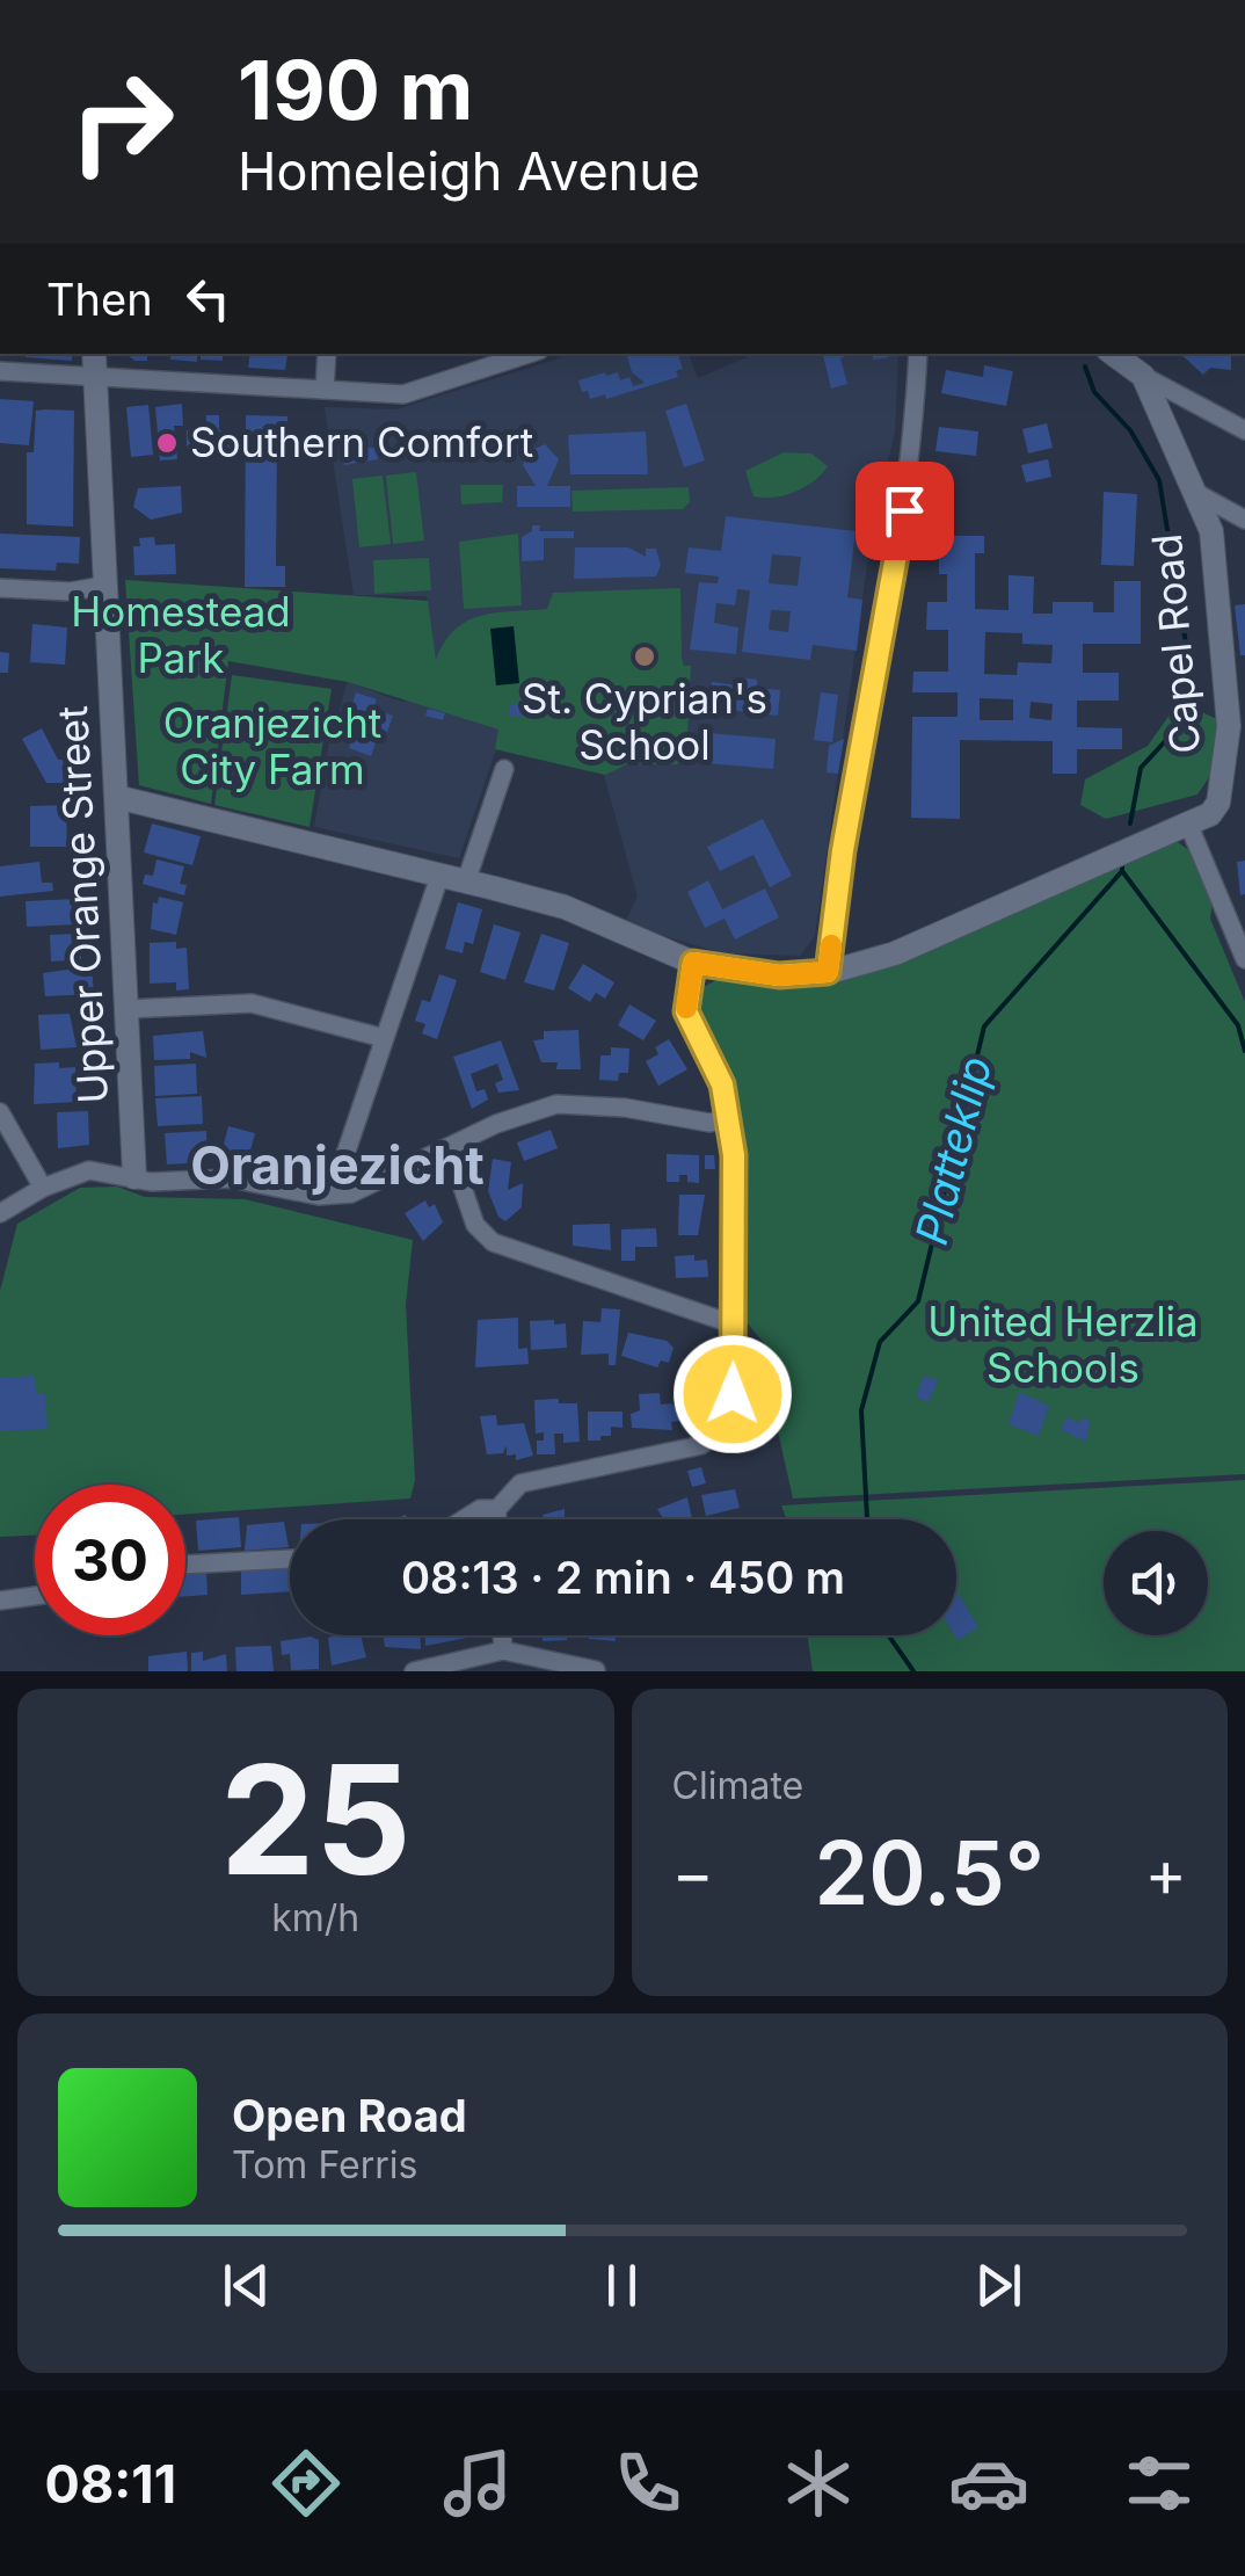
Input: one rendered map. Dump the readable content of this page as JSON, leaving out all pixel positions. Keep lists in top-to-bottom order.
{
  "streets": {
    "street": ["Capel Road", "Upper Orange Street"]
  },
  "districts": ["Oranjezicht"],
  "water": ["Platteklip"],
  "parks": ["Homestead Park", "Oranjezicht City Farm", "United Herzlia Schools"],
  "places": ["Southern Comfort", "St. Cyprian's School"],
  "page": {
    "turn": ["190 m", "Homeleigh Avenue"],
    "then": "Then",
    "limit": "30",
    "trip": "08:13 · 2 min · 450 m",
    "tile": [
      ["25", "km/h"],
      "Climate"
    ],
    "heat": ["−", "20.5°", "+"],
    "song": ["Open Road", "Tom Ferris"],
    "tabs": "08:11"
  }
}
